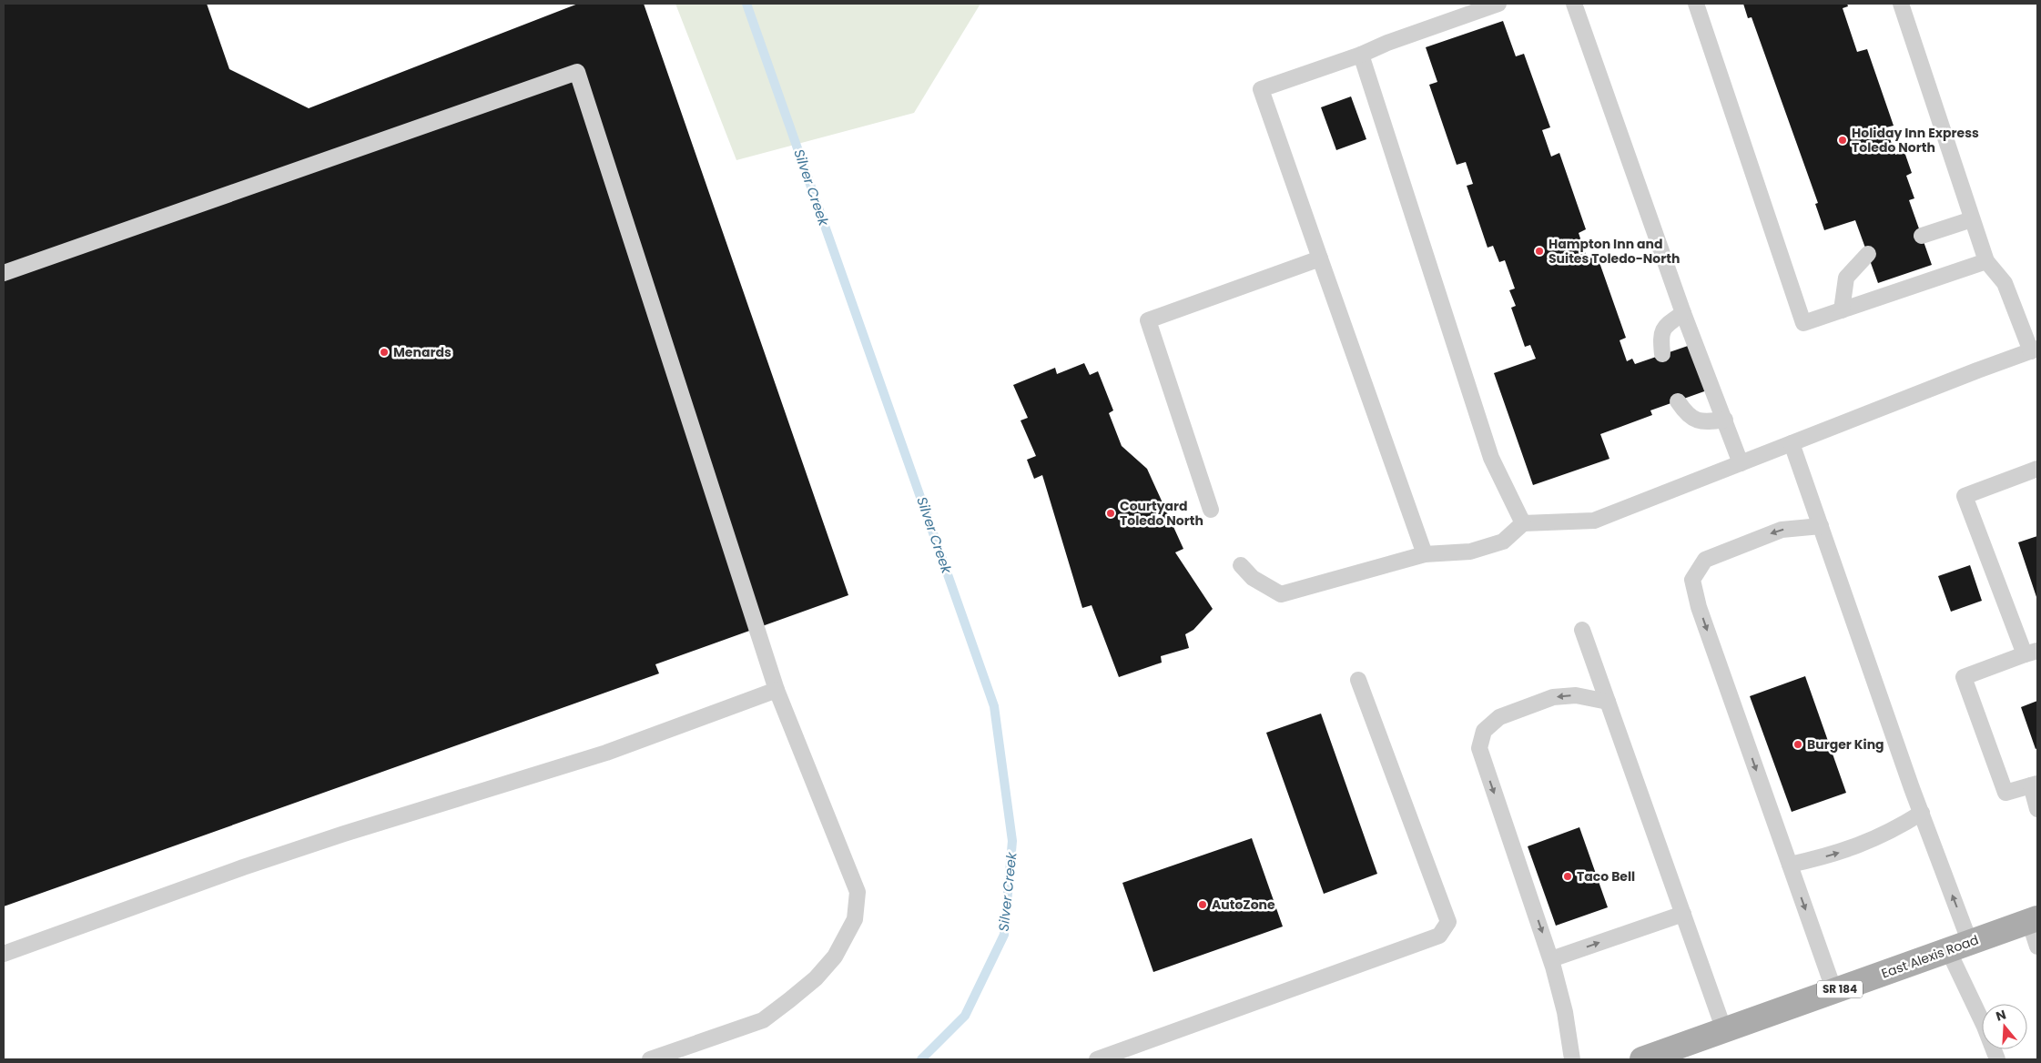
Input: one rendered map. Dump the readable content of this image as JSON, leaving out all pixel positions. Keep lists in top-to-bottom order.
{
  "streets": {
    "main road": ["East Alexis Road", "SR 184"]
  },
  "water": ["Silver Creek"],
  "places": [
    "Holiday Inn Express Toledo North",
    "Hampton Inn and Suites Toledo-North",
    "Menards",
    "Courtyard Toledo North",
    "Burger King",
    "Taco Bell",
    "AutoZone"
  ],
  "north": "top"
}
